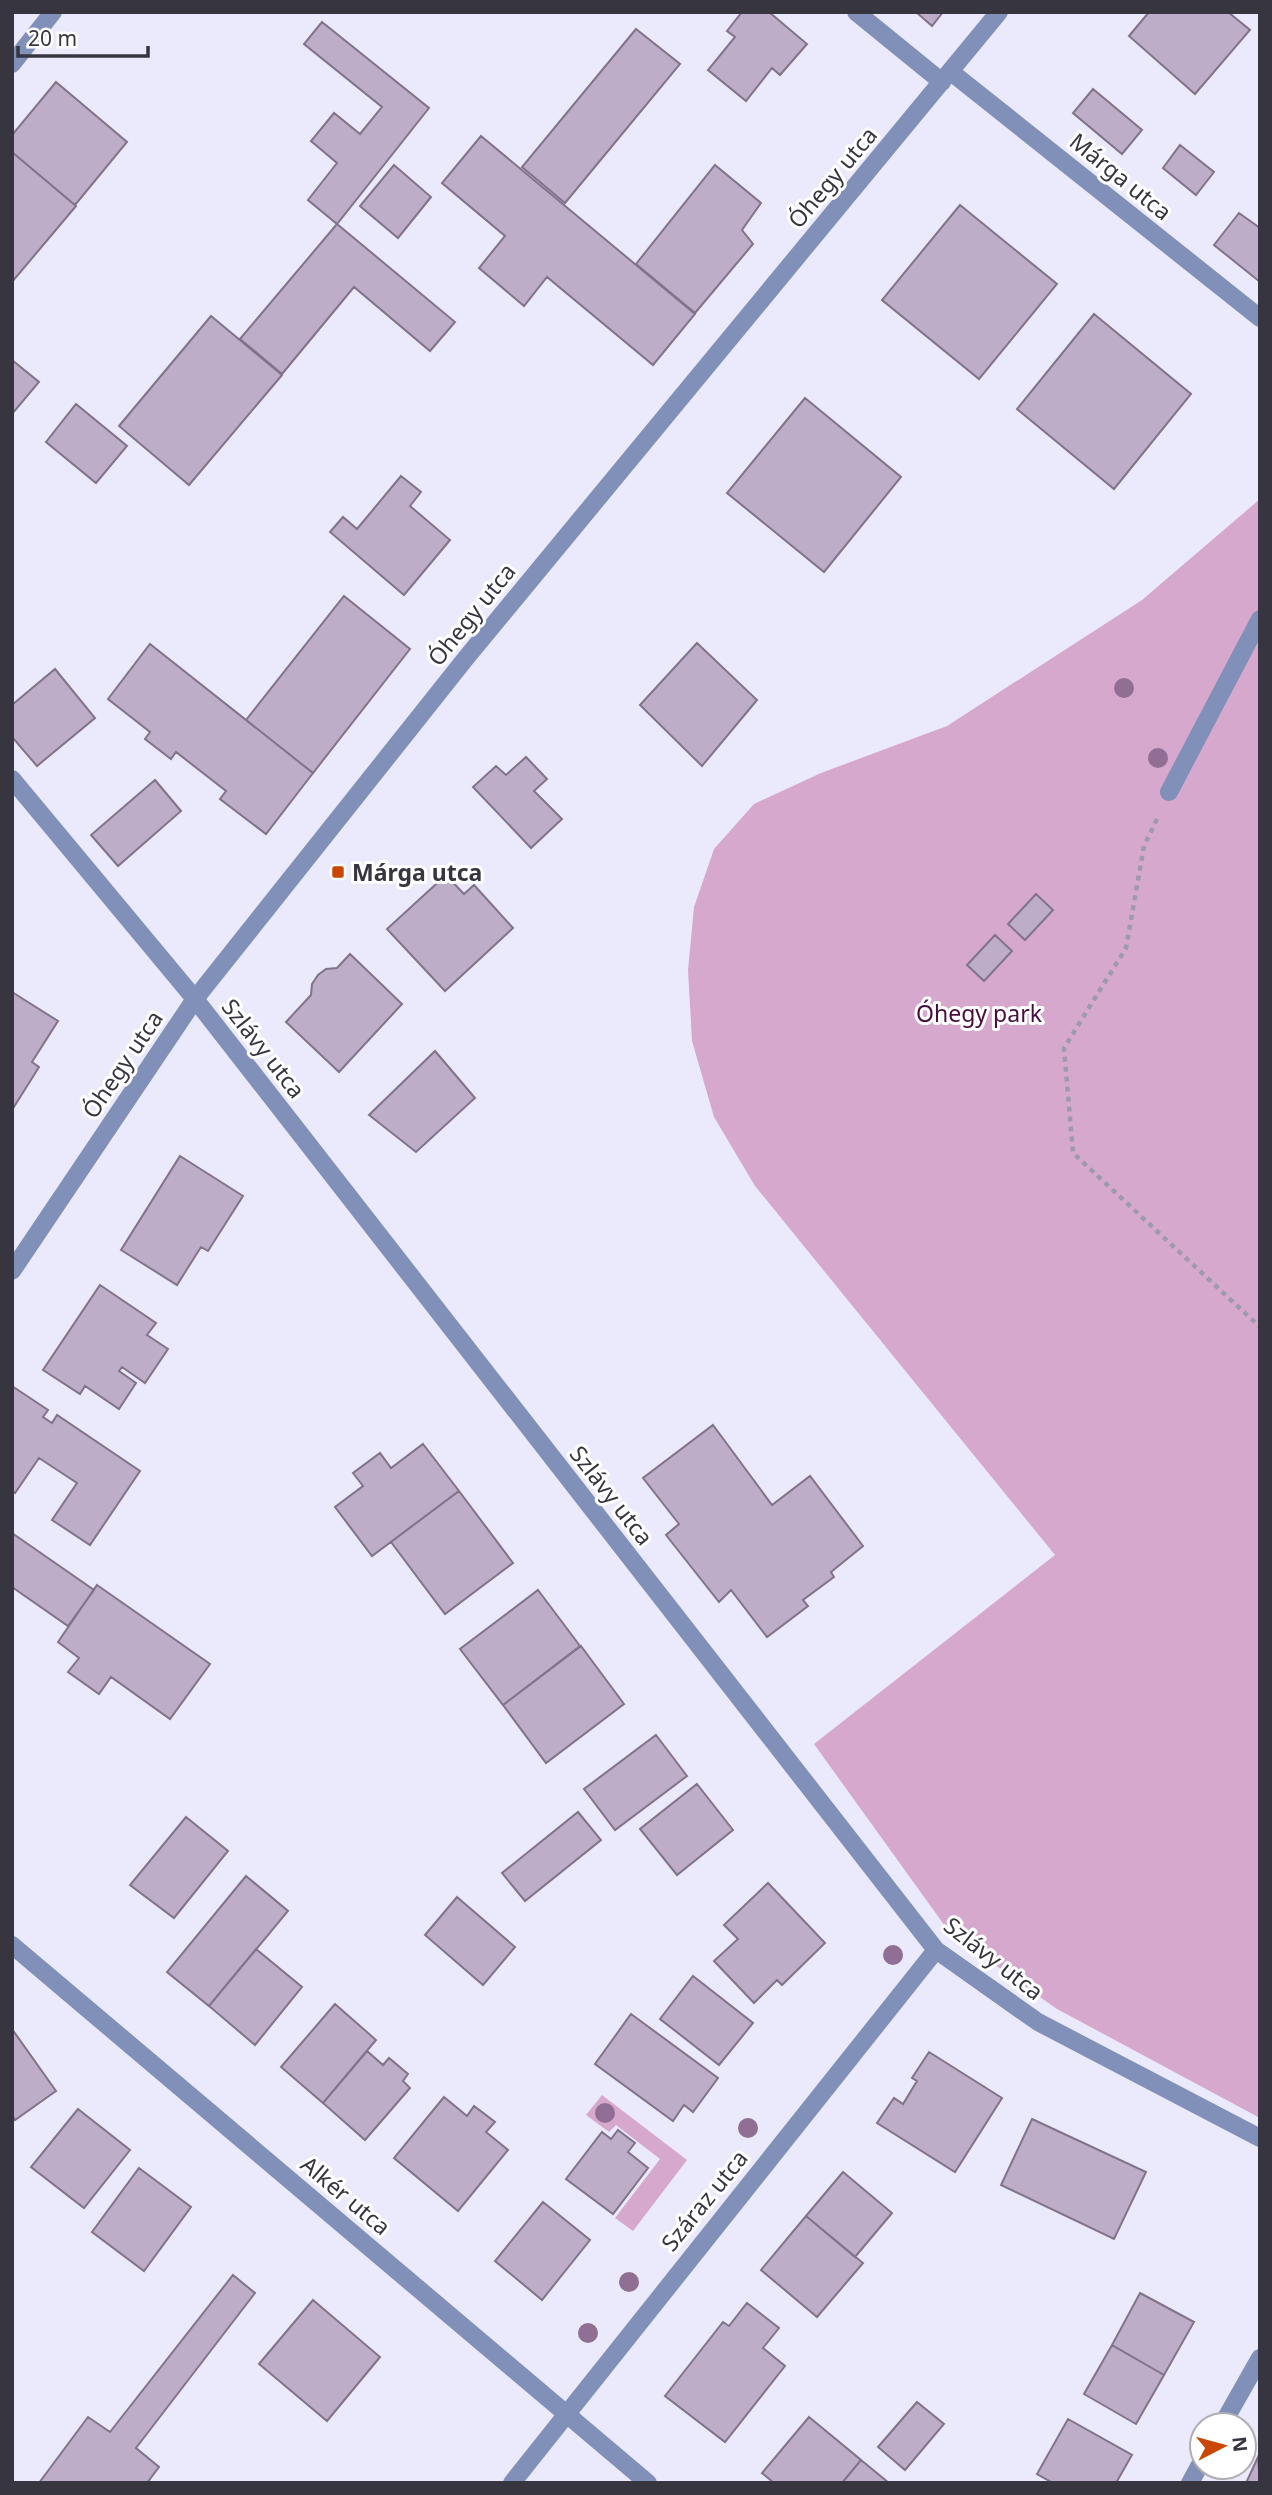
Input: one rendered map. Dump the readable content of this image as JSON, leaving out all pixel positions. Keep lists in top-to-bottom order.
{
  "streets": {
    "street": [
      "Márga utca",
      "Óhegy utca",
      "Szlávy utca",
      "Alkér utca",
      "Száraz utca"
    ]
  },
  "crossings": [
    ["Márga utca", "Óhegy utca"],
    ["Óhegy utca", "Szlávy utca"],
    ["Szlávy utca", "Száraz utca"],
    ["Alkér utca", "Száraz utca"]
  ],
  "parks": ["Óhegy park"],
  "places": {
    "transit": ["Márga utca"]
  },
  "scale_bar": "20 m",
  "north": "right"
}
